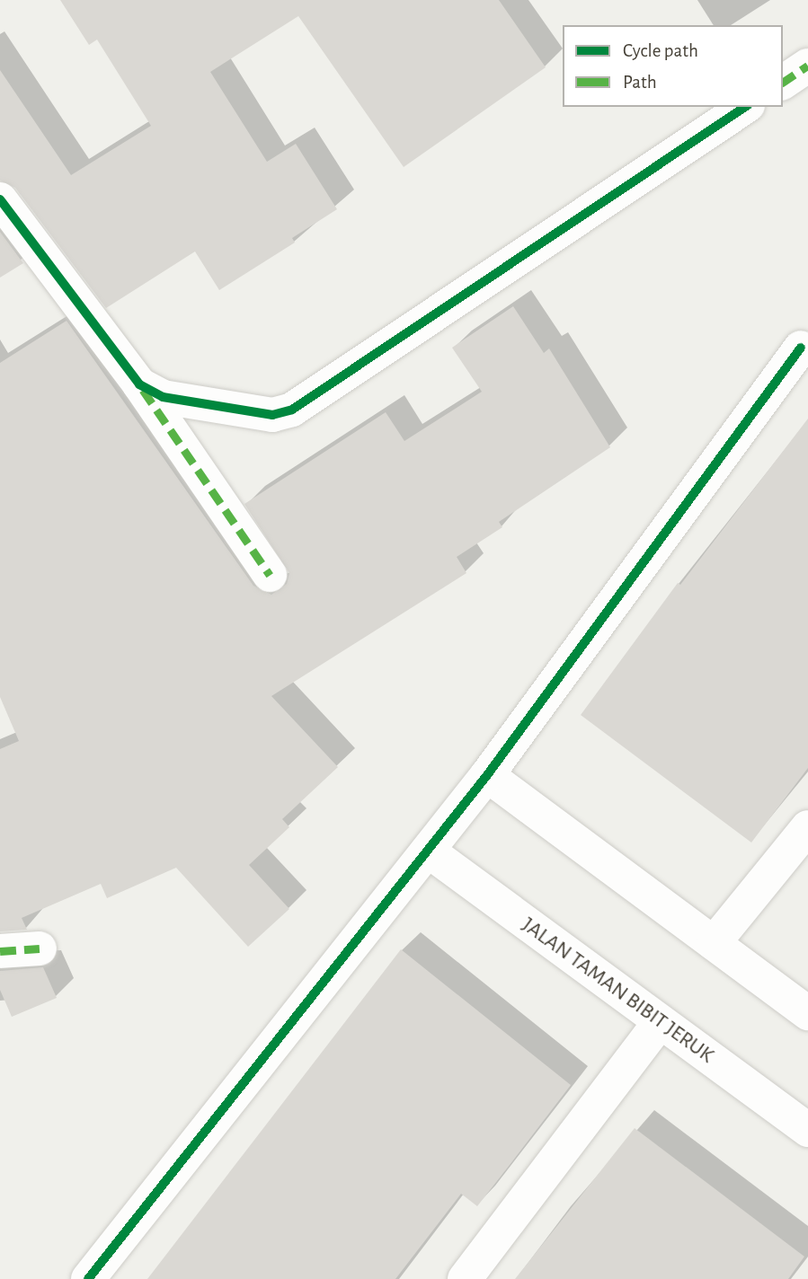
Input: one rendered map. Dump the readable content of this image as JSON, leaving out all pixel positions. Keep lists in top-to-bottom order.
{
  "streets": {
    "street": ["JALAN TAMAN BIBIT JERUK"]
  },
  "legend": ["Cycle path", "Path"]
}
